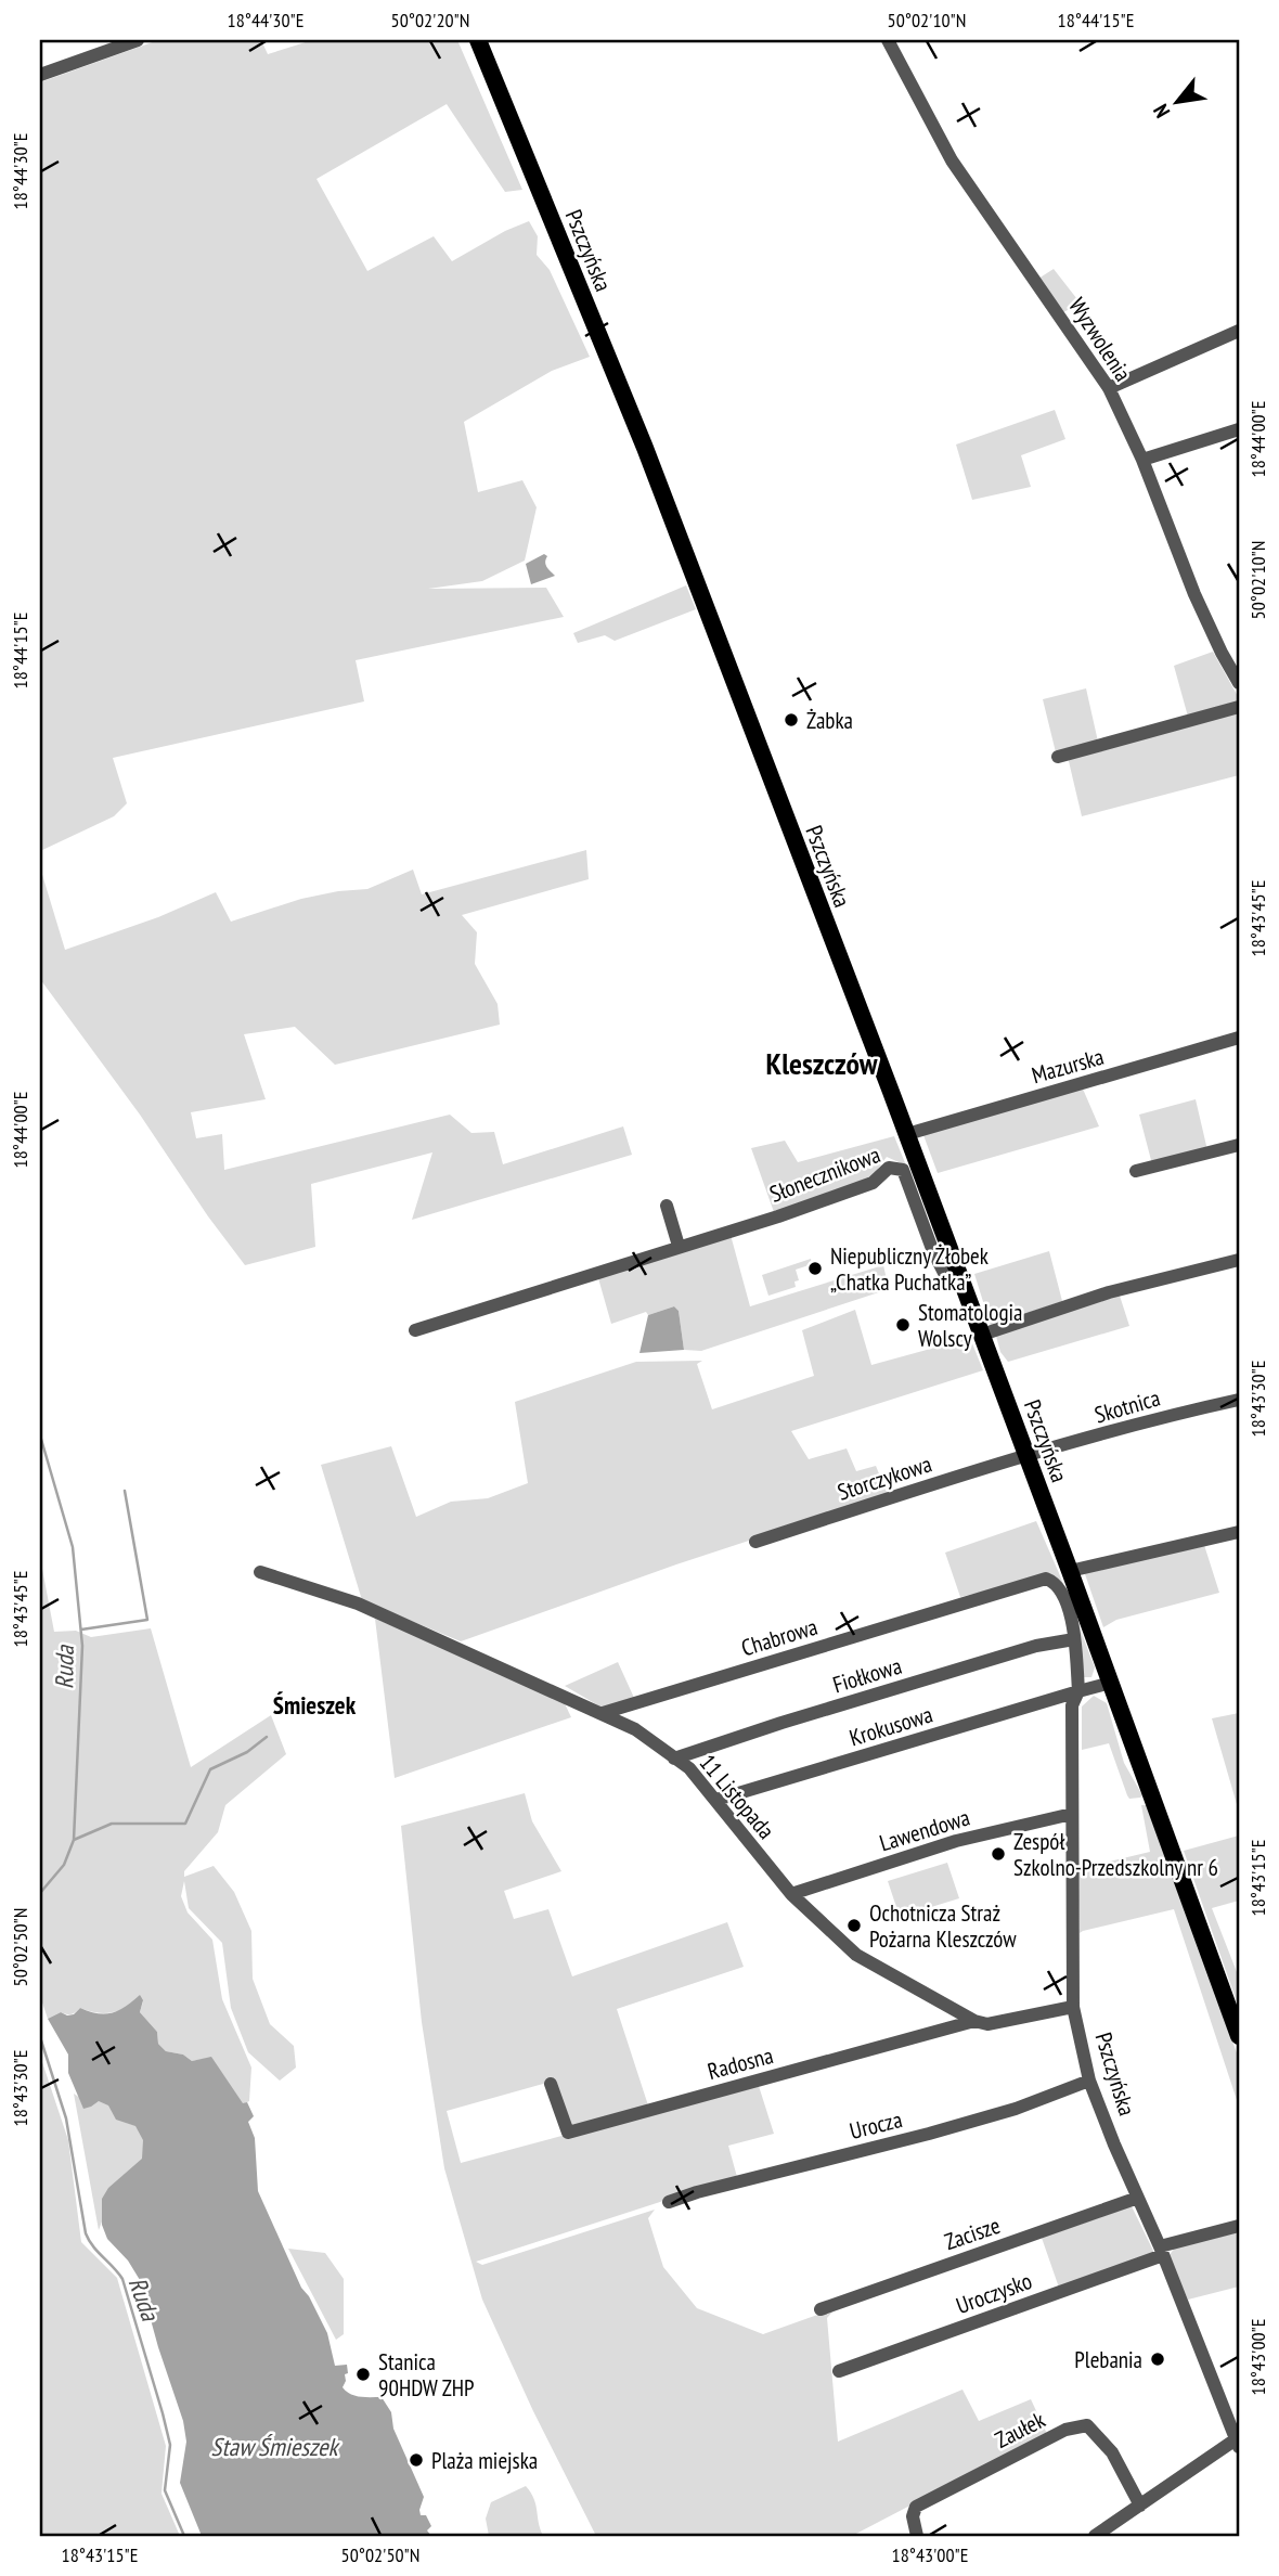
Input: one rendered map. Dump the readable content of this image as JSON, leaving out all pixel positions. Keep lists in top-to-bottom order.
{
  "streets": {
    "main road": ["Pszczyńska"],
    "street": [
      "Wyzwolenia",
      "Mazurska",
      "Słonecznikowa",
      "Skotnica",
      "Storczykowa",
      "Chabrowa",
      "Fiołkowa",
      "Krokusowa",
      "11 Listopada",
      "Lawendowa",
      "Radosna",
      "Urocza",
      "Zacisze",
      "Uroczysko",
      "Zaułek"
    ]
  },
  "crossings": [
    ["Pszczyńska", "Mazurska"],
    ["Pszczyńska", "Słonecznikowa"],
    ["Pszczyńska", "Skotnica"],
    ["Pszczyńska", "Storczykowa"],
    ["Pszczyńska", "Chabrowa"],
    ["Pszczyńska", "Fiołkowa"],
    ["Pszczyńska", "Krokusowa"],
    ["Pszczyńska", "Lawendowa"],
    ["Pszczyńska", "Urocza"],
    ["Pszczyńska", "Zacisze"],
    ["Pszczyńska", "Uroczysko"],
    ["Skotnica", "Storczykowa"],
    ["Chabrowa", "11 Listopada"],
    ["Fiołkowa", "11 Listopada"],
    ["Krokusowa", "11 Listopada"],
    ["11 Listopada", "Lawendowa"],
    ["11 Listopada", "Radosna"]
  ],
  "districts": ["Kleszczów", "Śmieszek"],
  "water": ["Ruda", "Staw Śmieszek"],
  "places": [
    "Żabka",
    "Niepubliczny Żłobek „Chatka Puchatka”",
    "Stomatologia Wolscy",
    "Zespół Szkolno-Przedszkolny nr 6",
    "Ochotnicza Straż Pożarna Kleszczów",
    "Plebania",
    "Stanica 90HDW ZHP",
    "Plaża miejska"
  ],
  "north": "bottom left",
  "coordinates": [
    "18°44'30\"E",
    "50°02'20\"N",
    "50°02'10\"N",
    "18°44'15\"E",
    "18°44'00\"E",
    "18°43'45\"E",
    "18°43'30\"E",
    "18°43'15\"E",
    "50°02'50\"N",
    "18°43'00\"E"
  ]
}
